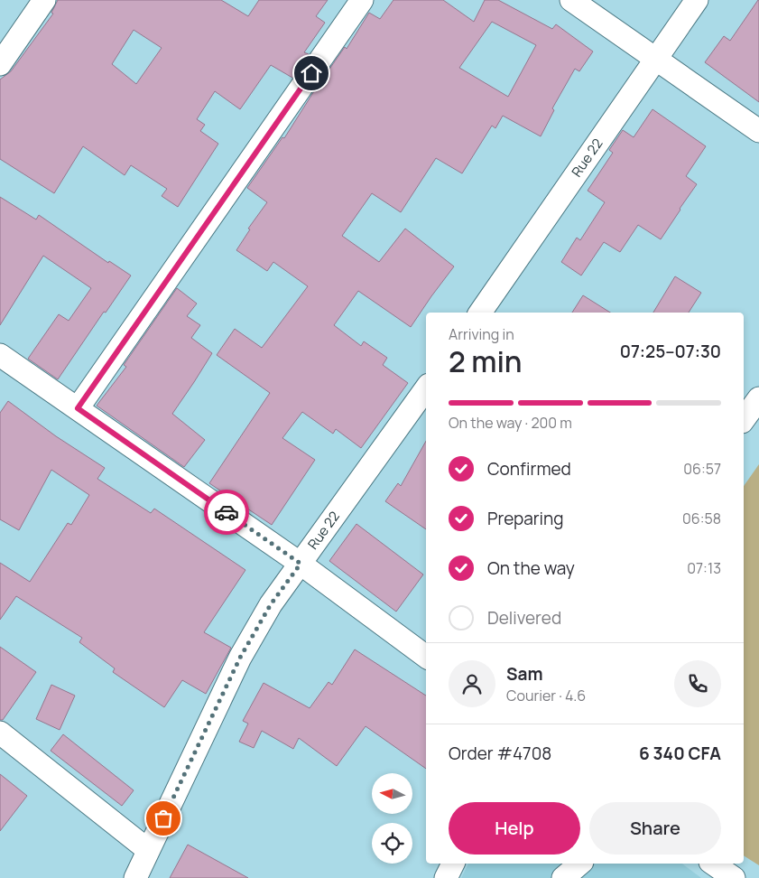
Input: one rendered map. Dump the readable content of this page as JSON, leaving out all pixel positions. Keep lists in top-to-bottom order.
{
  "streets": {
    "street": ["Rue 22"]
  },
  "north": "left",
  "page": {
    "heading": ["2 min", "Arriving in", "07:25–07:30"],
    "panel": [
      "Sam",
      "Courier · 4.6",
      "Order #4708",
      "6 340 CFA"
    ],
    "bar": "On the way · 200 m",
    "list": [
      ["Confirmed", "06:57"],
      ["Preparing", "06:58"],
      ["On the way", "07:13"],
      "Delivered"
    ],
    "buttons": ["Help", "Share"]
  }
}
